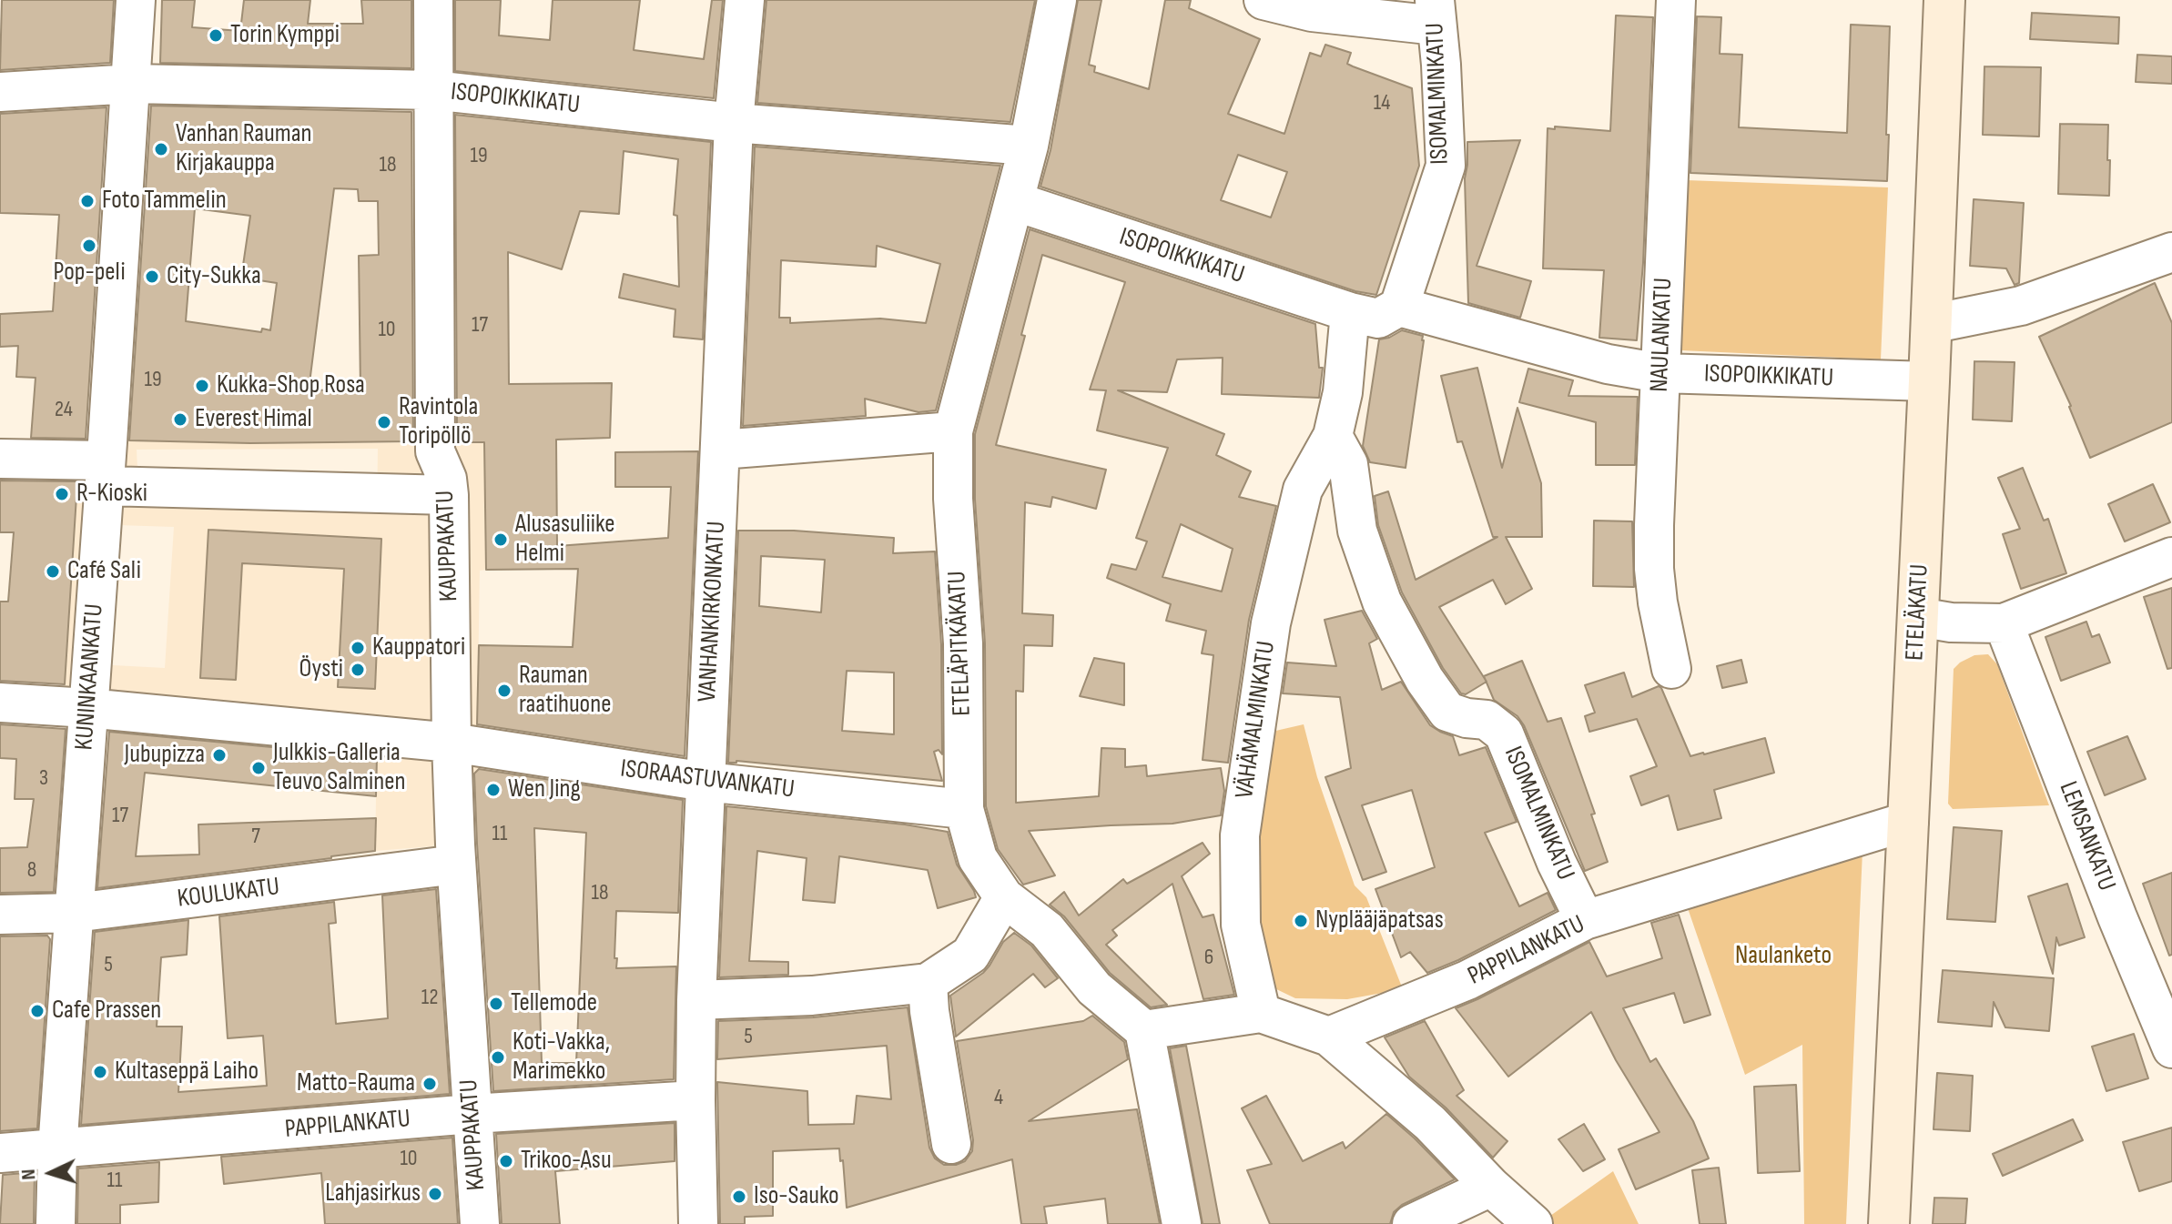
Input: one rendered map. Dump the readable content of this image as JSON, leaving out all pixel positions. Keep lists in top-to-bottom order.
{
  "streets": {
    "main road": ["ETELÄKATU"],
    "street": [
      "ISOMALMINKATU",
      "ISOPOIKKIKATU",
      "NAULANKATU",
      "KAUPPAKATU",
      "VANHANKIRKONKATU",
      "ETELÄPITKÄKATU",
      "KUNINKAANKATU",
      "VÄHÄMALMINKATU",
      "ISORAASTUVANKATU",
      "LEMSANKATU",
      "KOULUKATU",
      "PAPPILANKATU"
    ]
  },
  "crossings": [
    ["ISOMALMINKATU", "ISOPOIKKIKATU"],
    ["ISOMALMINKATU", "VÄHÄMALMINKATU"],
    ["ISOMALMINKATU", "PAPPILANKATU"],
    ["ISOPOIKKIKATU", "NAULANKATU"],
    ["ISOPOIKKIKATU", "KAUPPAKATU"],
    ["ISOPOIKKIKATU", "VANHANKIRKONKATU"],
    ["ISOPOIKKIKATU", "ETELÄKATU"],
    ["ISOPOIKKIKATU", "ETELÄPITKÄKATU"],
    ["ISOPOIKKIKATU", "KUNINKAANKATU"],
    ["KAUPPAKATU", "ISORAASTUVANKATU"],
    ["KAUPPAKATU", "KOULUKATU"],
    ["KAUPPAKATU", "PAPPILANKATU"],
    ["VANHANKIRKONKATU", "ISORAASTUVANKATU"],
    ["VANHANKIRKONKATU", "PAPPILANKATU"],
    ["ETELÄKATU", "PAPPILANKATU"],
    ["ETELÄPITKÄKATU", "ISORAASTUVANKATU"],
    ["KUNINKAANKATU", "ISORAASTUVANKATU"],
    ["KUNINKAANKATU", "KOULUKATU"],
    ["KUNINKAANKATU", "PAPPILANKATU"]
  ],
  "parks": ["Naulanketo"],
  "places": [
    "Torin Kymppi",
    "Vanhan Rauman Kirjakauppa",
    "Foto Tammelin",
    "Pop-peli",
    "City-Sukka",
    "Kukka-Shop Rosa",
    "Everest Himal",
    "Ravintola Toripöllö",
    "R-Kioski",
    "Alusasuliike Helmi",
    "Café Sali",
    "Kauppatori",
    "Öysti",
    "Rauman raatihuone",
    "Jubupizza",
    "Julkkis-Galleria Teuvo Salminen",
    "Wen Jing",
    "Nyplääjäpatsas",
    "Tellemode",
    "Cafe Prassen",
    "Koti-Vakka, Marimekko",
    "Kultaseppä Laiho",
    "Matto-Rauma",
    "Trikoo-Asu",
    "Lahjasirkus",
    "Iso-Sauko"
  ],
  "house_numbers": [
    "14",
    "19",
    "18",
    "17",
    "10",
    "19",
    "24",
    "3",
    "17",
    "11",
    "7",
    "8",
    "18",
    "6",
    "5",
    "12",
    "5",
    "4",
    "10",
    "11"
  ],
  "north": "left"
}
